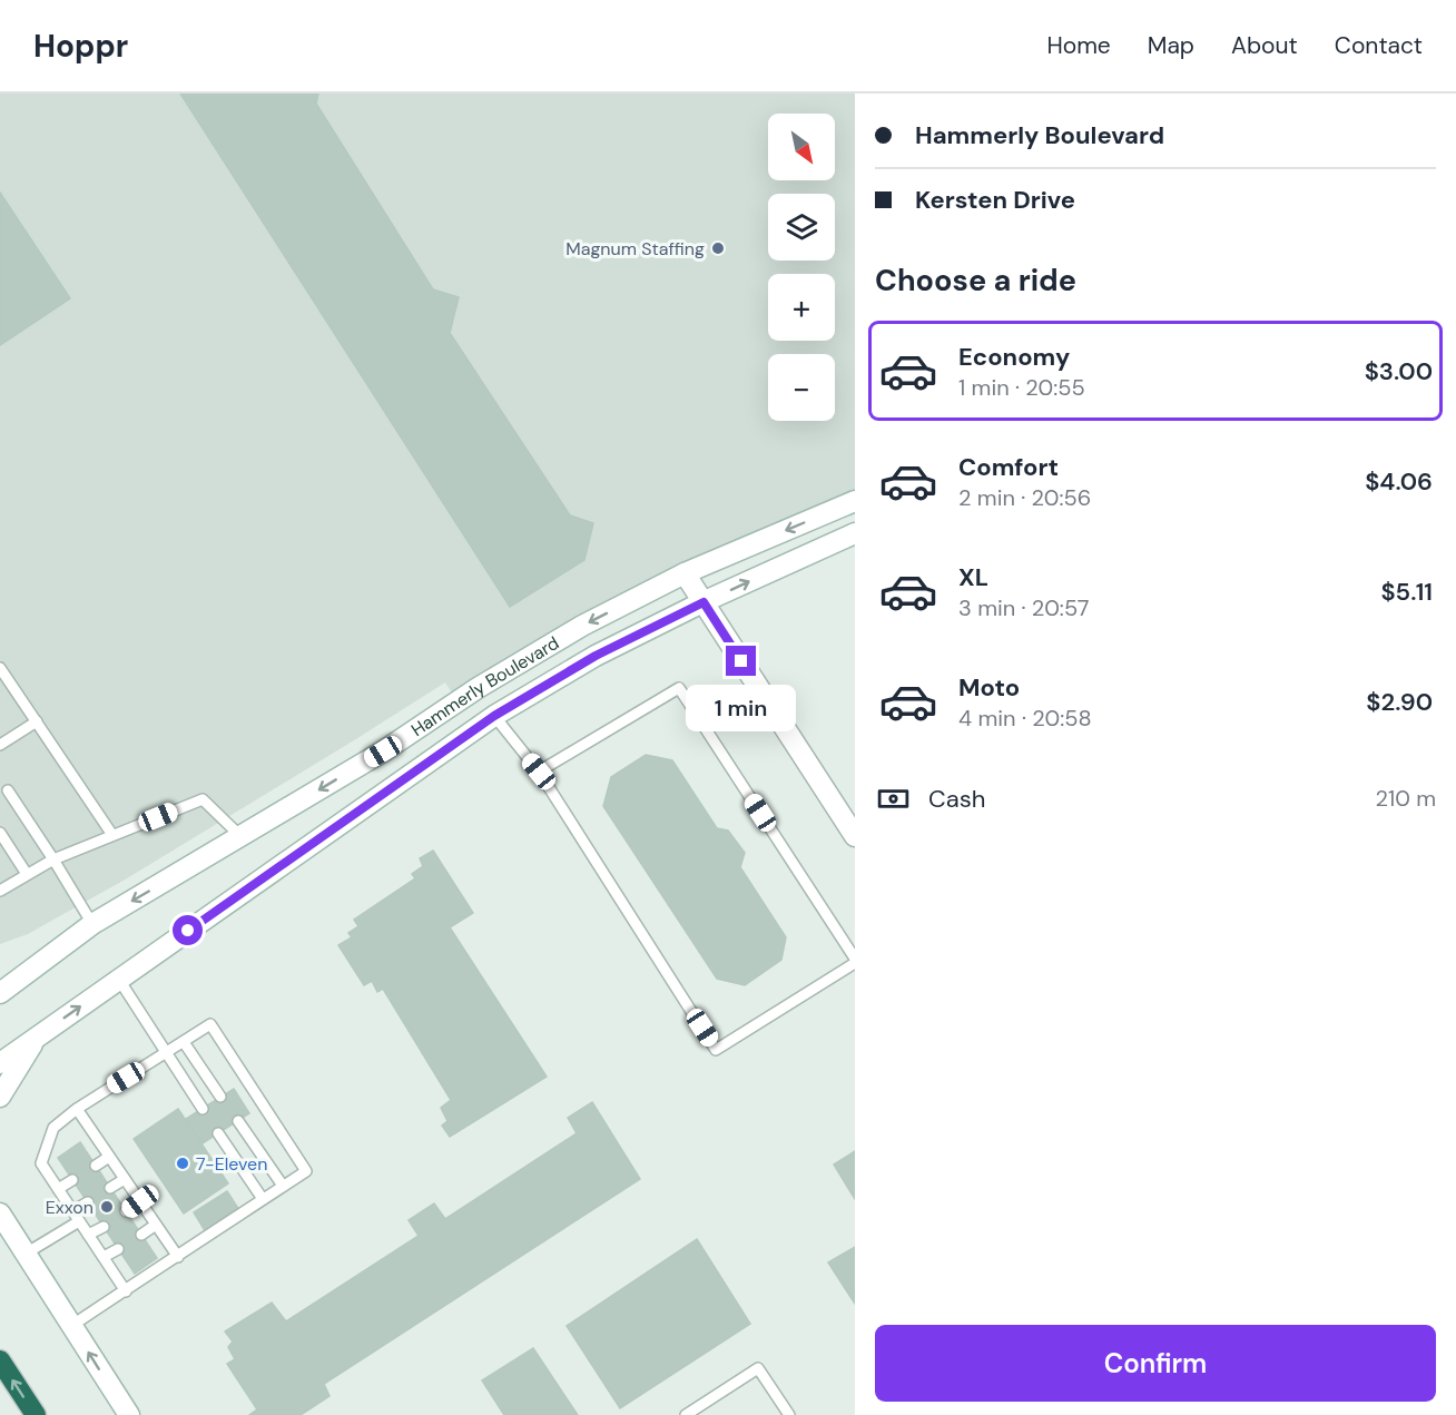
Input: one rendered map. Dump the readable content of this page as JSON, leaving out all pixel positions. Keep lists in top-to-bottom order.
{
  "streets": {
    "main road": ["Hammerly Boulevard"]
  },
  "places": ["Magnum Staffing", "7-Eleven", "Exxon"],
  "north": "bottom right",
  "page": {
    "header": "Hoppr",
    "nav": [
      "Home",
      "Map",
      "About",
      "Contact"
    ],
    "banner": ["Hammerly Boulevard", "Kersten Drive"],
    "map_buttons": ["+", "−"],
    "heading": "Choose a ride",
    "list": [
      {
        "name": "Economy",
        "note": "1 min · 20:55",
        "value": "$3.00"
      },
      {
        "name": "Comfort",
        "note": "2 min · 20:56",
        "value": "$4.06"
      },
      {
        "name": "XL",
        "note": "3 min · 20:57",
        "value": "$5.11"
      },
      {
        "name": "Moto",
        "note": "4 min · 20:58",
        "value": "$2.90"
      }
    ],
    "bubble": "1 min",
    "pay": ["Cash", "210 m"],
    "buttons": "Confirm"
  }
}
